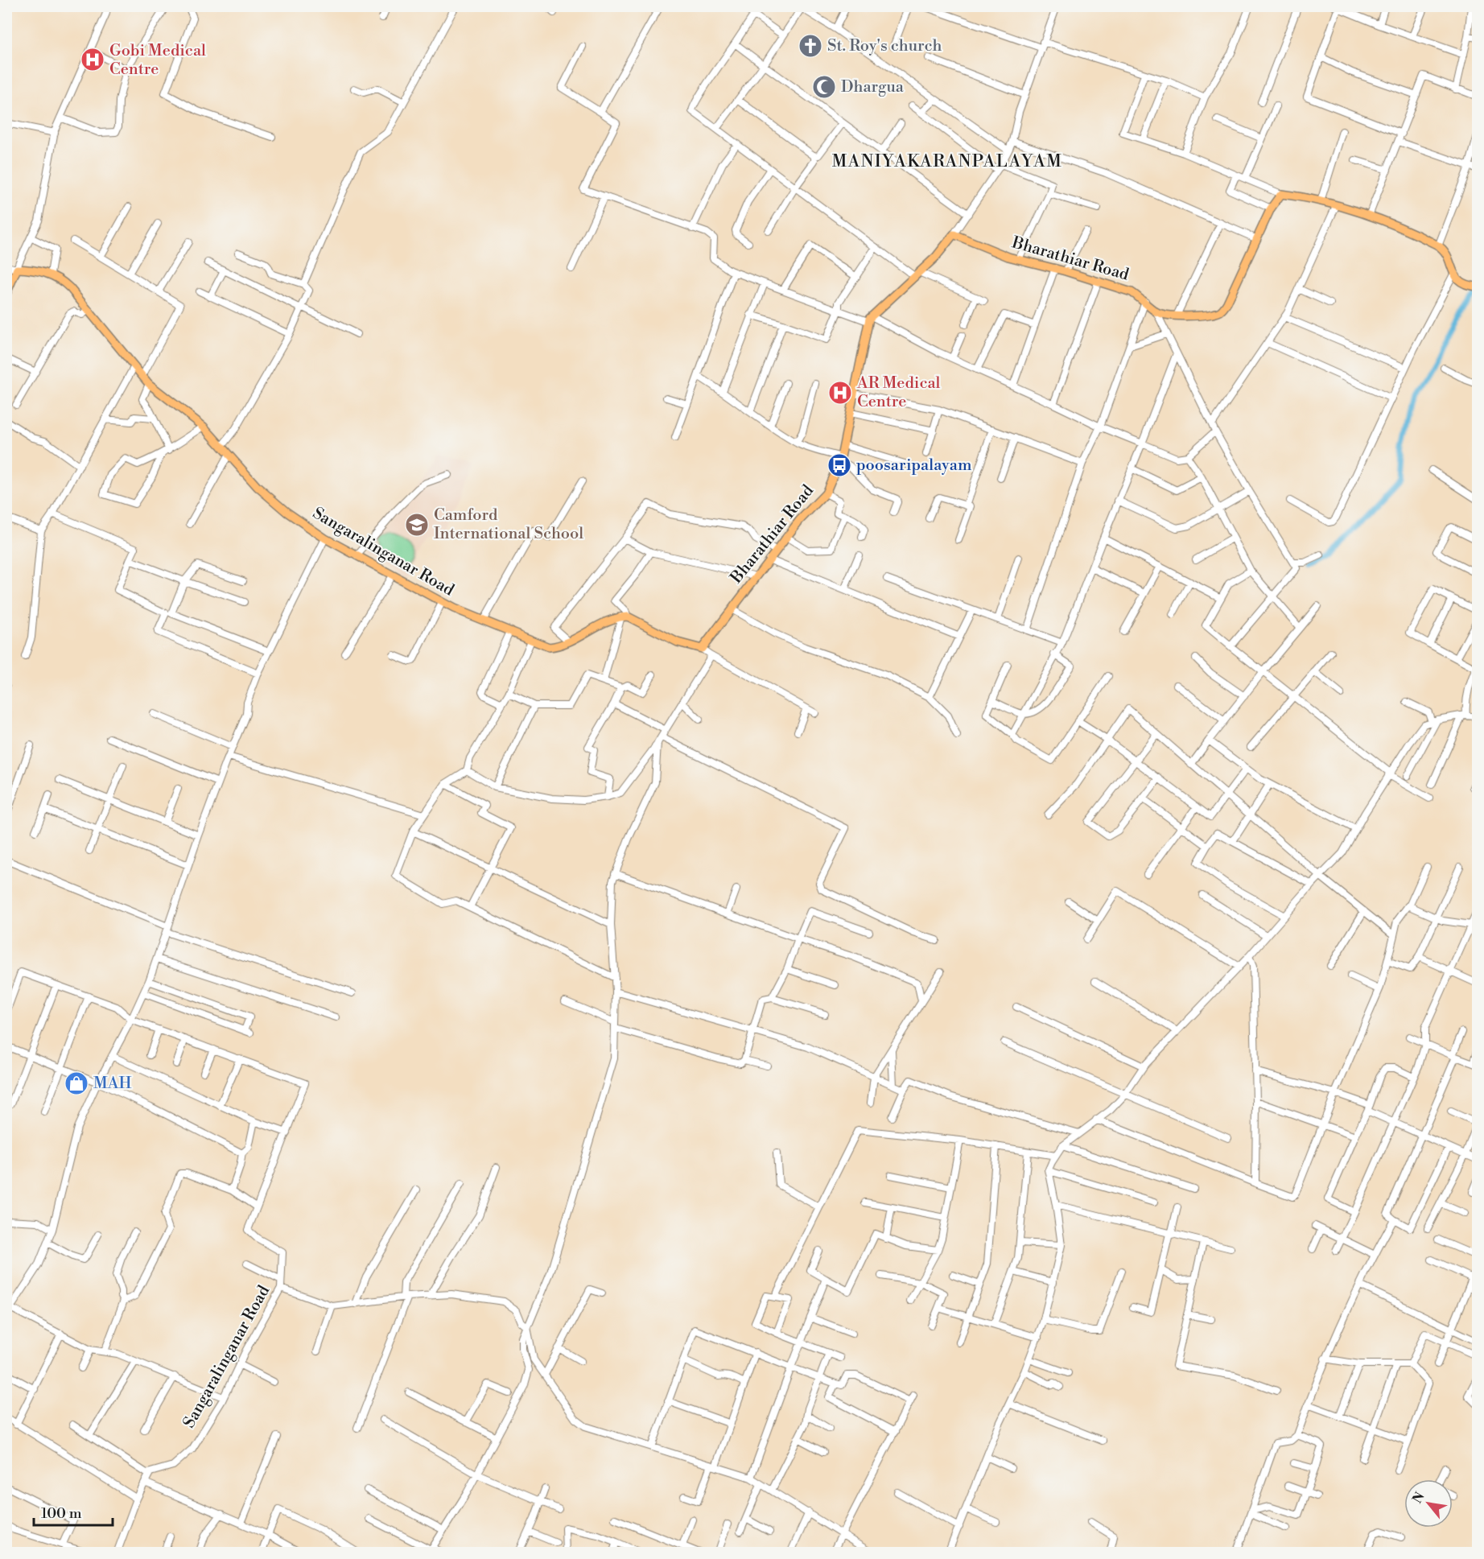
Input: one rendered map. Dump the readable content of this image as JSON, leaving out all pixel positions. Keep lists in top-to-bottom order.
{
  "streets": {
    "main road": ["Bharathiar Road", "Sangaralinganar Road"]
  },
  "districts": ["MANIYAKARANPALAYAM"],
  "places": {
    "church": ["St. Roy's church"],
    "hospital": ["Gobi Medical Centre", "AR Medical Centre"],
    "mosque": ["Dhargua"],
    "bus stop": ["poosaripalayam"],
    "school or university": ["Camford International School"],
    "shop": ["MAH"]
  },
  "scale_bar": "100 m",
  "north": "top left"
}
